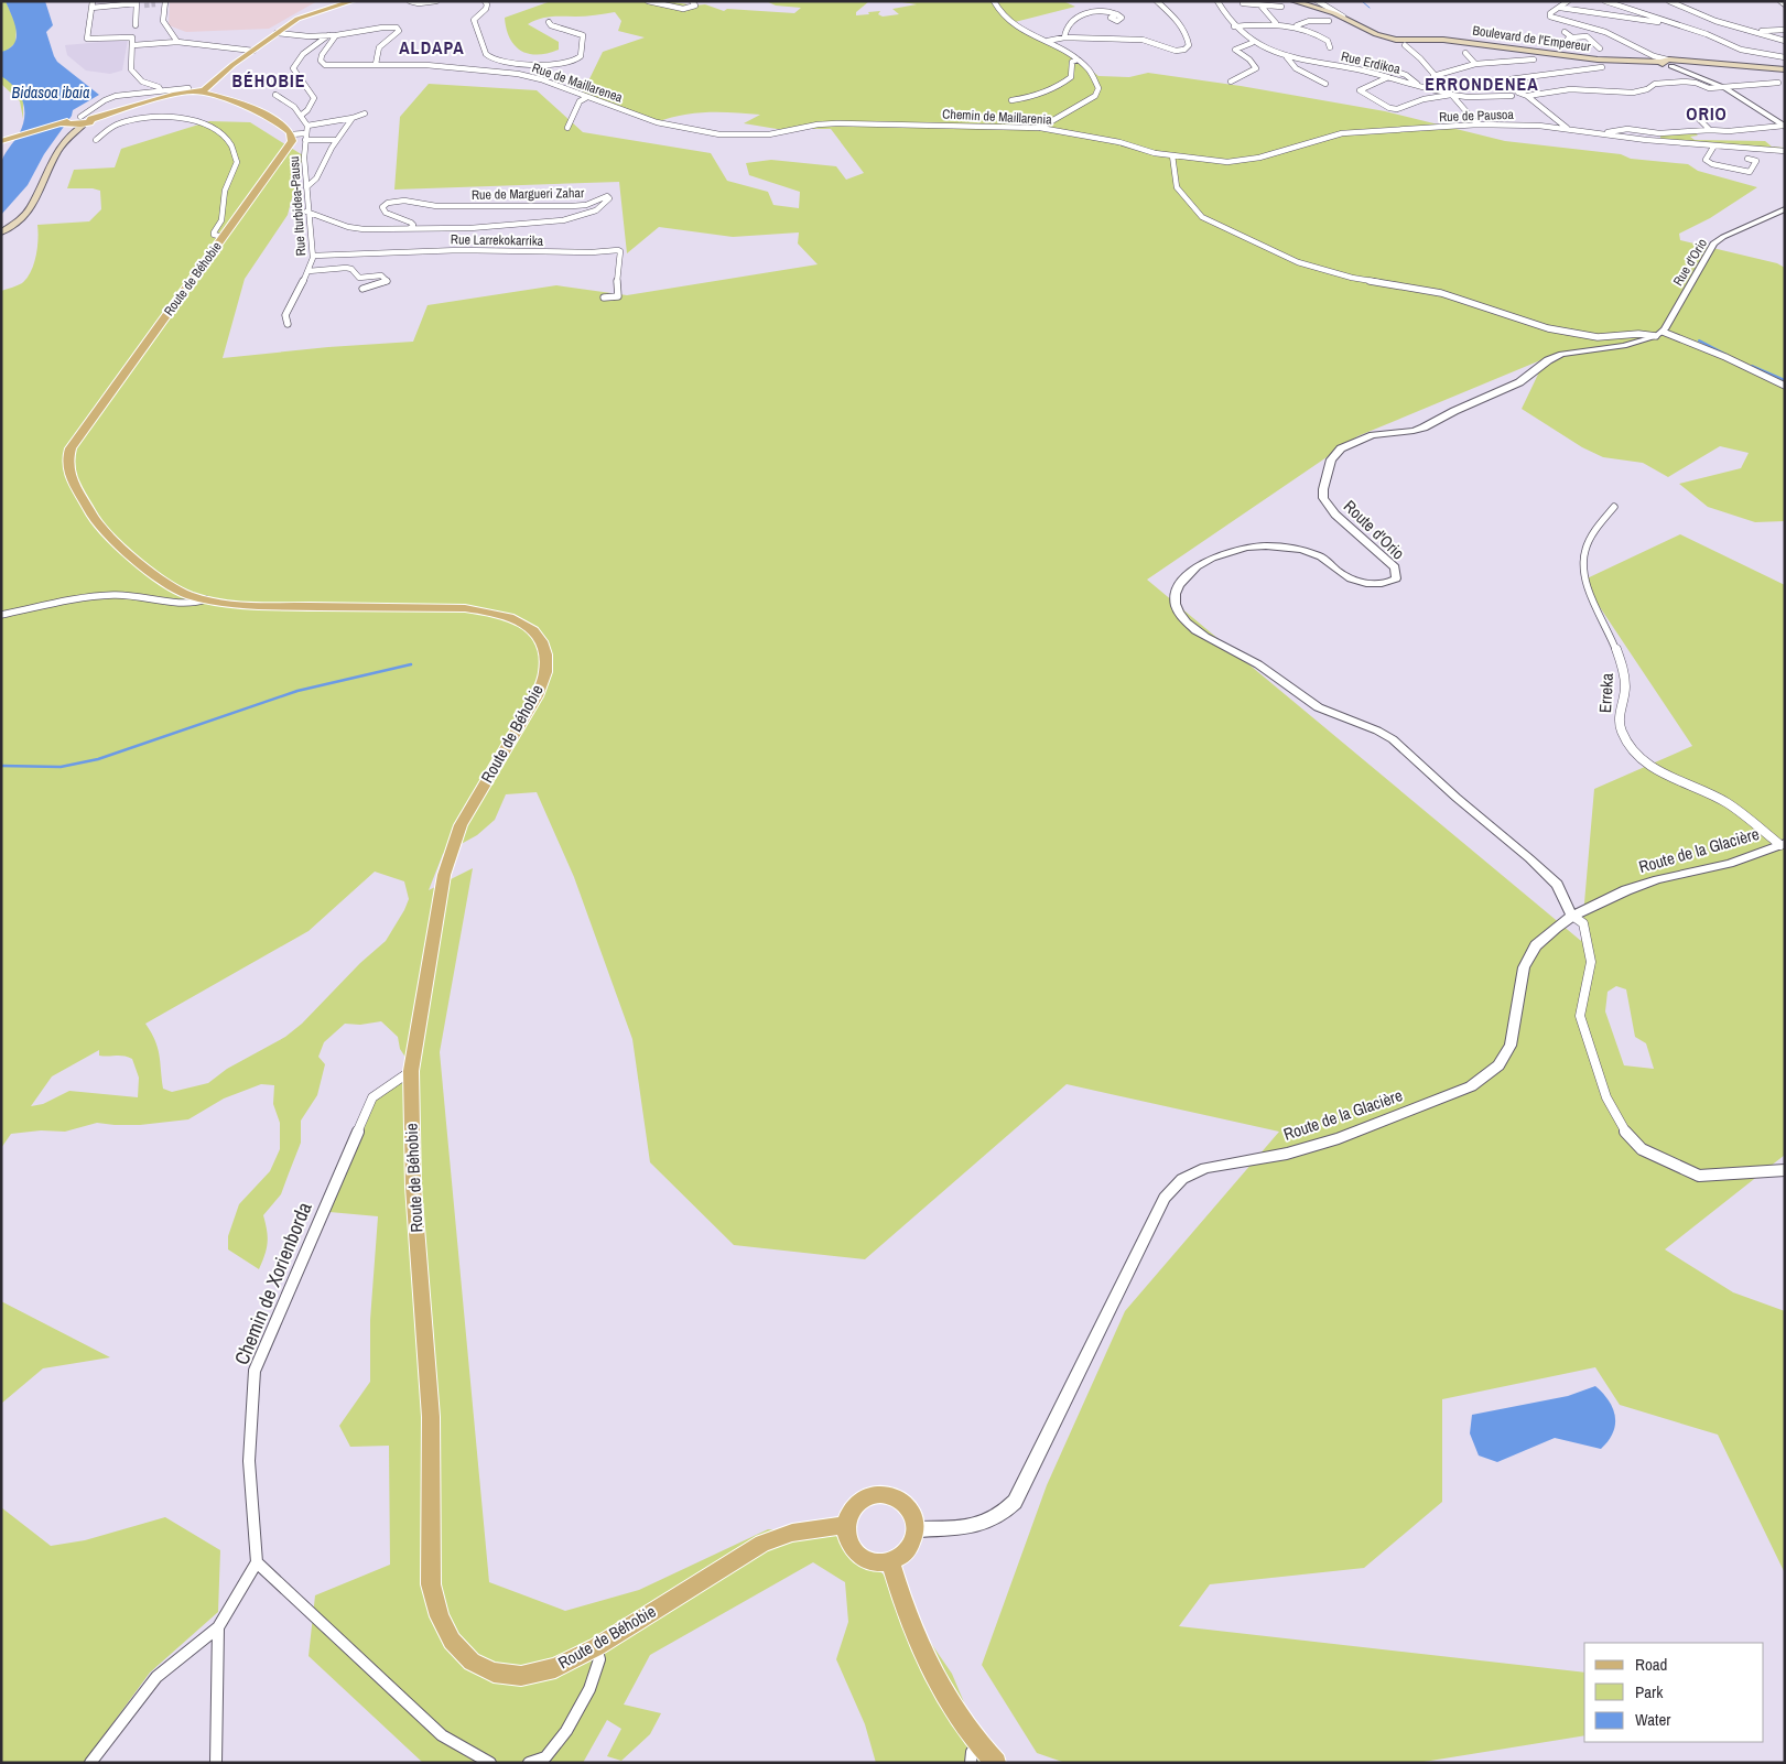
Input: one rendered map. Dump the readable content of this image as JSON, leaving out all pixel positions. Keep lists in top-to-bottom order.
{
  "streets": {
    "main road": ["Boulevard de l'Empereur", "Route de Béhobie"],
    "street": [
      "Rue Erdikoa",
      "Rue de Maillarenea",
      "Rue de Pausoa",
      "Chemin de Maillarenia",
      "Rue de Margueri Zahar",
      "Rue Iturbidea-Pausu",
      "Rue Larrekokarrika",
      "Rue d'Orio",
      "Route d'Orio",
      "Erreka",
      "Route de la Glacière",
      "Chemin de Xorienborda"
    ]
  },
  "crossings": [
    ["Rue de Maillarenea", "Chemin de Maillarenia"],
    ["Rue de Pausoa", "Chemin de Maillarenia"],
    ["Rue de Margueri Zahar", "Rue Iturbidea-Pausu"],
    ["Rue Iturbidea-Pausu", "Rue Larrekokarrika"],
    ["Rue d'Orio", "Route d'Orio"],
    ["Route de Béhobie", "Route de la Glacière"],
    ["Route de Béhobie", "Chemin de Xorienborda"],
    ["Route d'Orio", "Route de la Glacière"],
    ["Erreka", "Route de la Glacière"]
  ],
  "districts": [
    "ALDAPA",
    "BÉHOBIE",
    "ERRONDENEA",
    "ORIO"
  ],
  "water": ["Bidasoa ibaia"],
  "legend": ["Road", "Park", "Water"]
}
